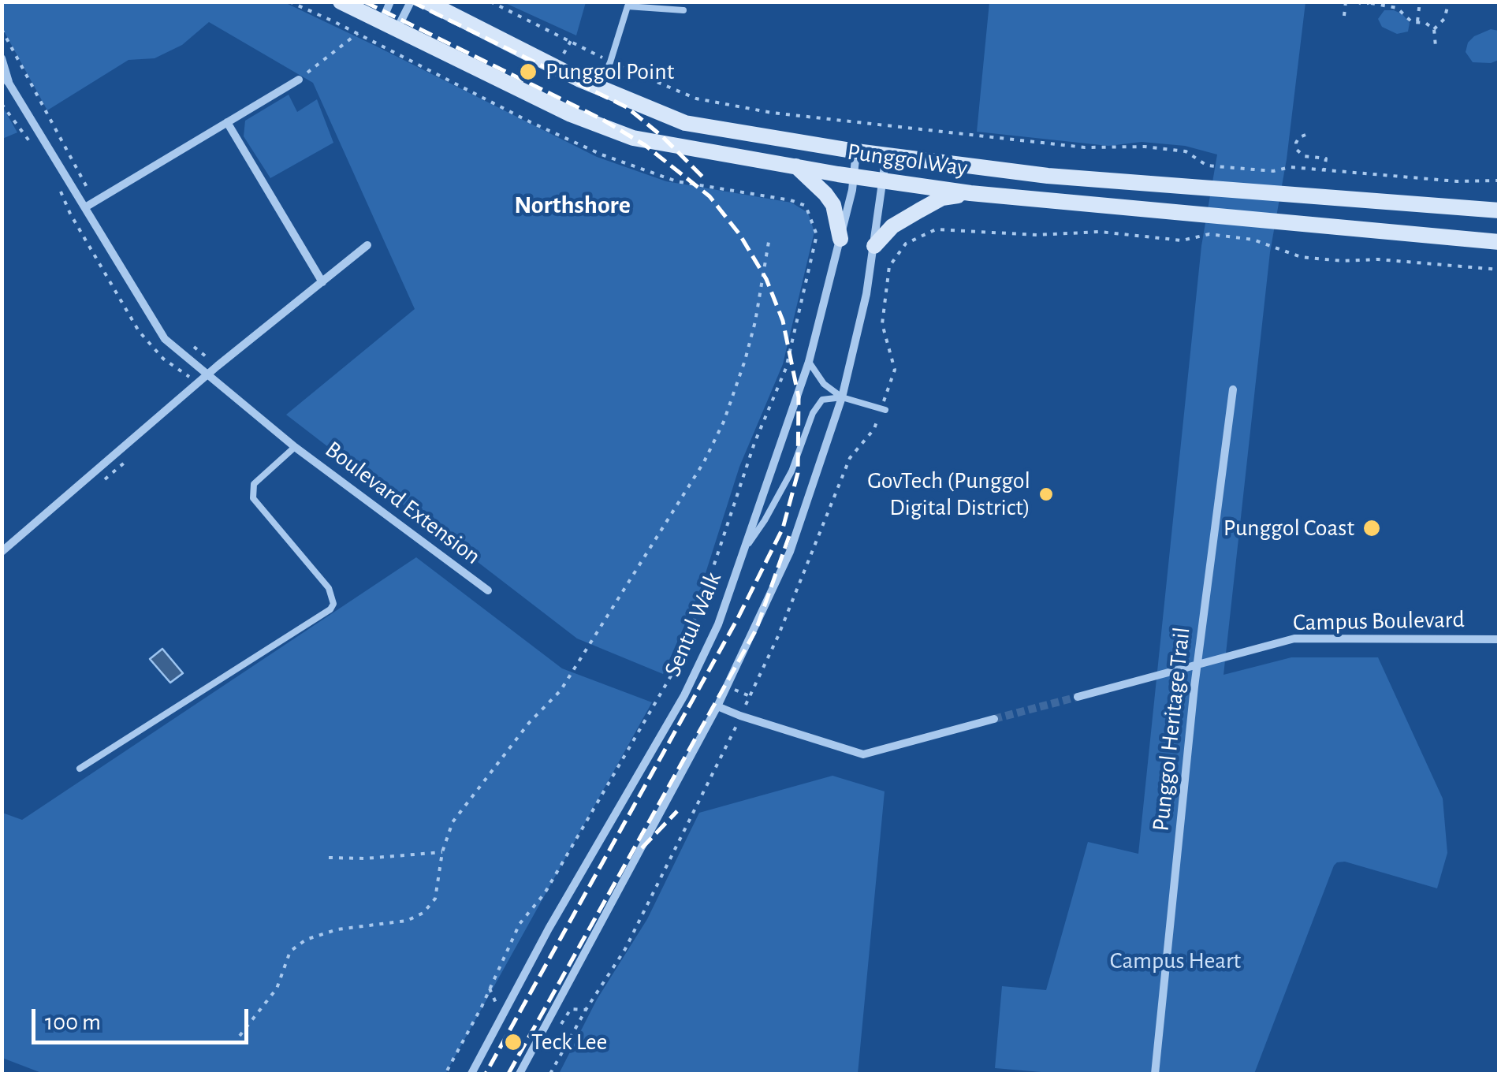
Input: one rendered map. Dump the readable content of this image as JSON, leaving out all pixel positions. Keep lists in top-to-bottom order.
{
  "streets": {
    "main road": ["Punggol Way"],
    "street": [
      "Boulevard Extension",
      "Campus Boulevard",
      "Sentul Walk",
      "Punggol Heritage Trail"
    ]
  },
  "crossings": [
    ["Punggol Way", "Sentul Walk"]
  ],
  "districts": ["Northshore"],
  "parks": ["Campus Heart"],
  "places": [
    "Punggol Point",
    "GovTech (Punggol Digital District)",
    "Punggol Coast",
    "Teck Lee"
  ],
  "scale_bar": "100 m"
}
